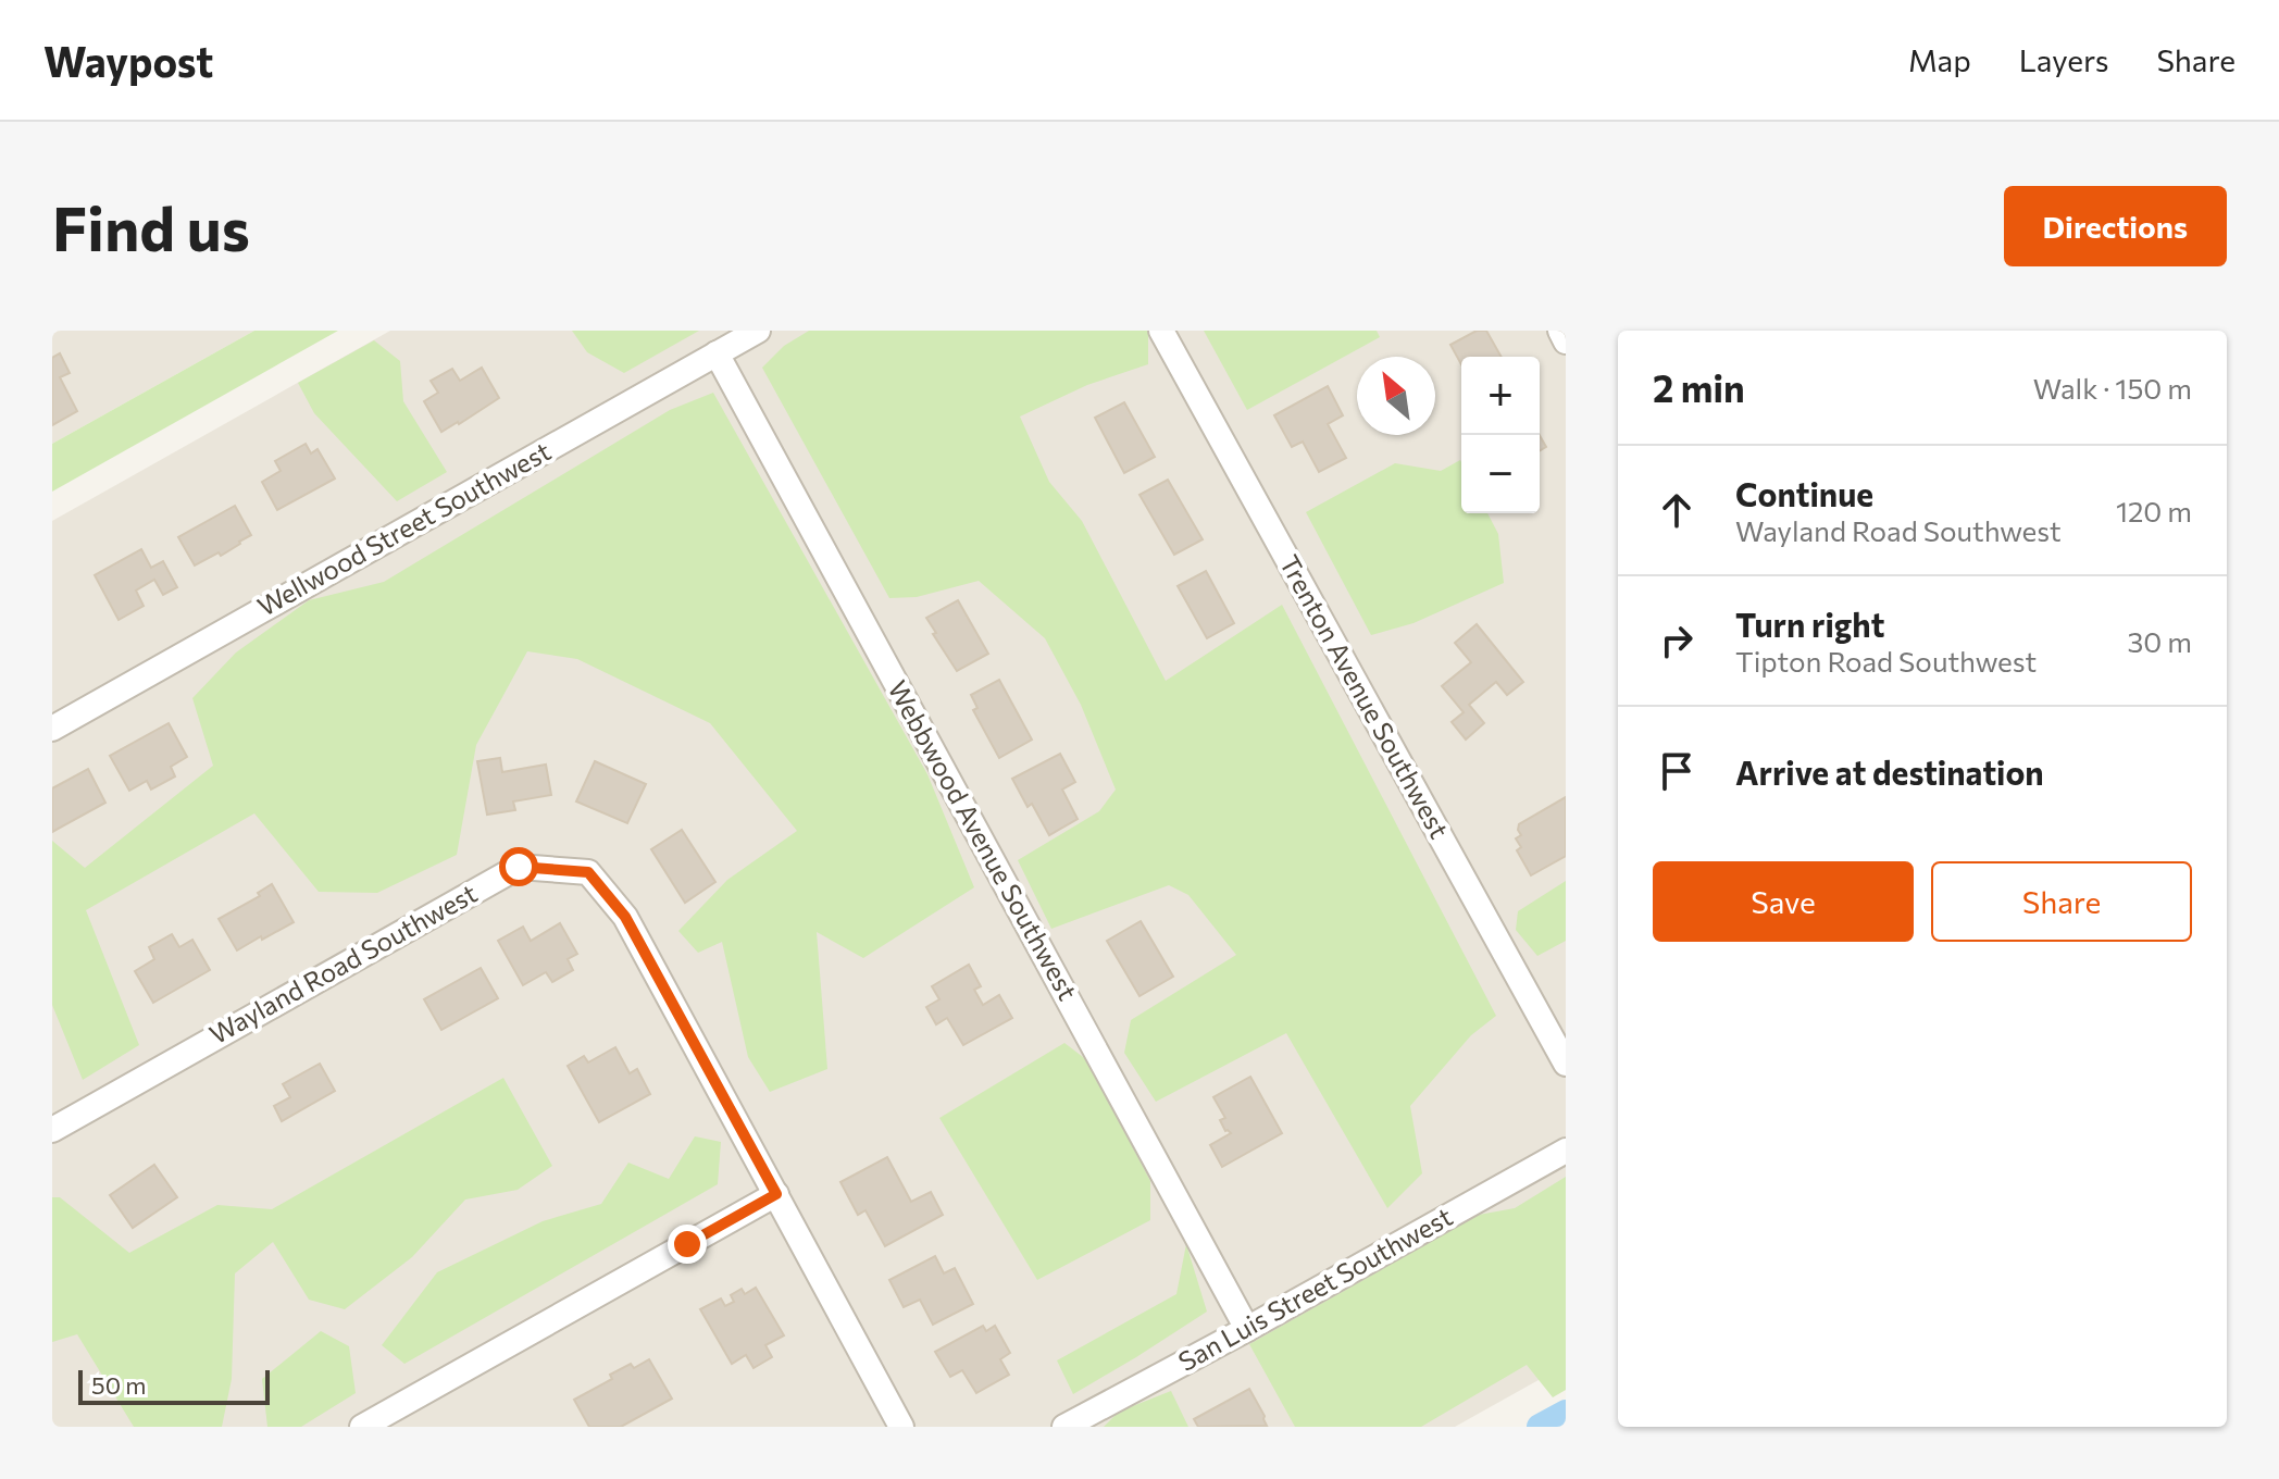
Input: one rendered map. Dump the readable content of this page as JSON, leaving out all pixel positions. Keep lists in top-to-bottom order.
{
  "streets": {
    "street": [
      "Wellwood Street Southwest",
      "Trenton Avenue Southwest",
      "Webbwood Avenue Southwest",
      "Wayland Road Southwest",
      "San Luis Street Southwest"
    ]
  },
  "crossings": [
    ["Wellwood Street Southwest", "Webbwood Avenue Southwest"],
    ["Webbwood Avenue Southwest", "San Luis Street Southwest"]
  ],
  "scale_bar": "50 m",
  "north": "top left",
  "page": {
    "header": "Waypost",
    "nav": ["Map", "Layers", "Share"],
    "buttons": [
      "Directions",
      ["Save", "Share"]
    ],
    "title": "Find us",
    "heading": ["2 min", "Walk · 150 m"],
    "map_buttons": ["+", "−"],
    "list": [
      ["Continue", "Wayland Road Southwest", "120 m"],
      ["Turn right", "Tipton Road Southwest", "30 m"],
      "Arrive at destination"
    ],
    "scale": "50 m"
  }
}
